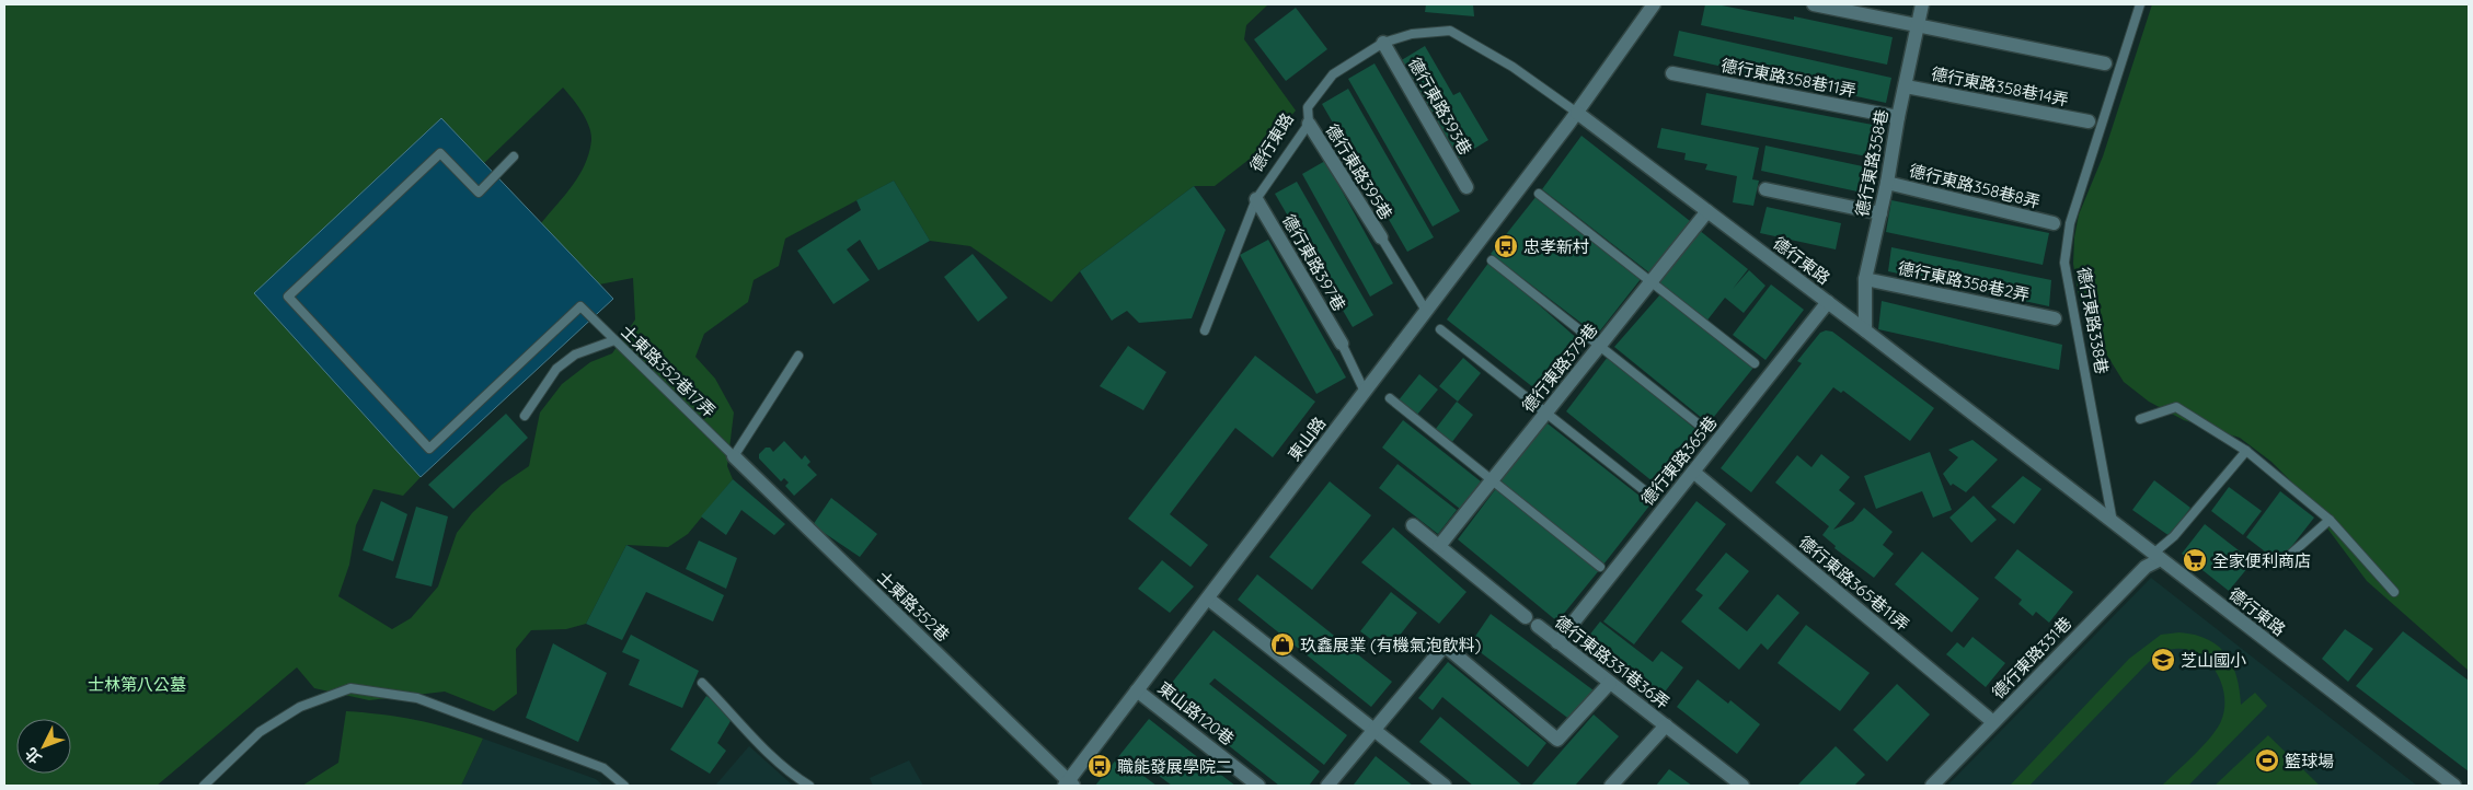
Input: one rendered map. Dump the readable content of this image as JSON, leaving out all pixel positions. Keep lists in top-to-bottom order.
{
  "streets": {
    "street": [
      "德行東路358巷11弄",
      "德行東路358巷14弄",
      "德行東路393巷",
      "德行東路",
      "德行東路358巷",
      "德行東路395巷",
      "德行東路358巷8弄",
      "德行東路397巷",
      "德行東路358巷2弄",
      "德行東路379巷",
      "東山路",
      "德行東路365巷",
      "德行東路365巷11弄",
      "士東路352巷",
      "德行東路331巷",
      "德行東路331巷36弄",
      "東山路120巷"
    ],
    "lane": ["德行東路338巷", "士東路352巷17弄"]
  },
  "crossings": [
    ["德行東路358巷11弄", "德行東路358巷"],
    ["德行東路358巷14弄", "德行東路358巷"],
    ["德行東路393巷", "德行東路"],
    ["德行東路", "德行東路358巷"],
    ["德行東路", "德行東路395巷"],
    ["德行東路", "德行東路397巷"],
    ["德行東路", "德行東路338巷"],
    ["德行東路", "德行東路379巷"],
    ["德行東路", "東山路"],
    ["德行東路", "德行東路365巷"],
    ["德行東路", "德行東路331巷"],
    ["德行東路358巷", "德行東路358巷8弄"],
    ["德行東路358巷", "德行東路358巷2弄"],
    ["士東路352巷17弄", "士東路352巷"],
    ["東山路", "士東路352巷"],
    ["東山路", "東山路120巷"],
    ["德行東路365巷", "德行東路365巷11弄"],
    ["德行東路365巷", "德行東路331巷36弄"],
    ["德行東路365巷11弄", "德行東路331巷"]
  ],
  "parks": ["士林第八公墓"],
  "places": {
    "bus stop": ["忠孝新村", "職能發展學院二"],
    "supermarket": ["全家便利商店"],
    "shop": ["玖鑫展業 (有機氣泡飲料)"],
    "school or university": ["芝山國小"],
    "sports": ["籃球場"]
  },
  "north": "bottom left"
}
